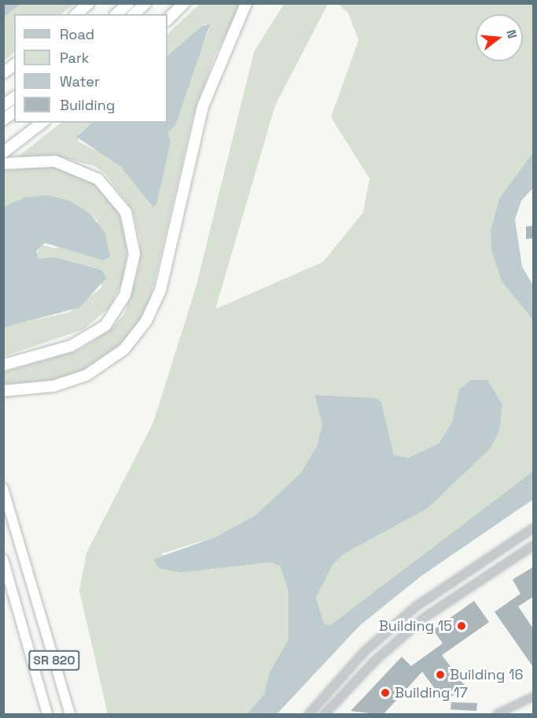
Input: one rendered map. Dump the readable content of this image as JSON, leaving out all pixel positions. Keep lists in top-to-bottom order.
{
  "streets": {
    "highway": ["SR 820"]
  },
  "places": ["Building 15", "Building 16", "Building 17"],
  "legend": [
    "Road",
    "Park",
    "Water",
    "Building"
  ],
  "north": "right"
}
